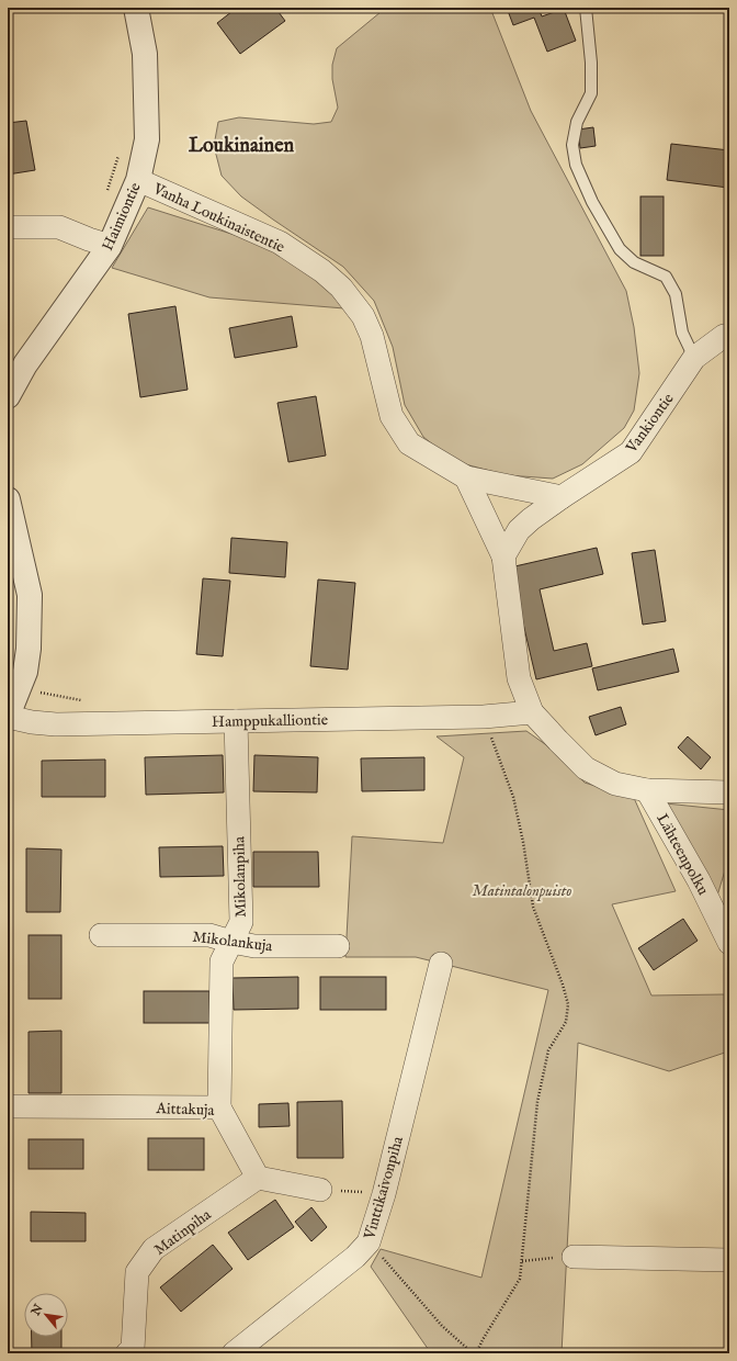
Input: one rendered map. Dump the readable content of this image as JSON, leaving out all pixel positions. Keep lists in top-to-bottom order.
{
  "streets": {
    "street": [
      "Haimiontie",
      "Vanha Loukinaistentie",
      "Vankiontie",
      "Hamppukalliontie",
      "Lähteenpolku",
      "Mikolanpiha",
      "Mikolankuja",
      "Aittakuja",
      "Vinttikaivonpiha",
      "Matinpiha"
    ]
  },
  "crossings": [
    ["Haimiontie", "Vanha Loukinaistentie"],
    ["Hamppukalliontie", "Mikolanpiha"],
    ["Mikolanpiha", "Mikolankuja"],
    ["Mikolanpiha", "Aittakuja"],
    ["Aittakuja", "Matinpiha"]
  ],
  "districts": ["Loukinainen"],
  "parks": ["Matintalonpuisto"],
  "north": "top left"
}
